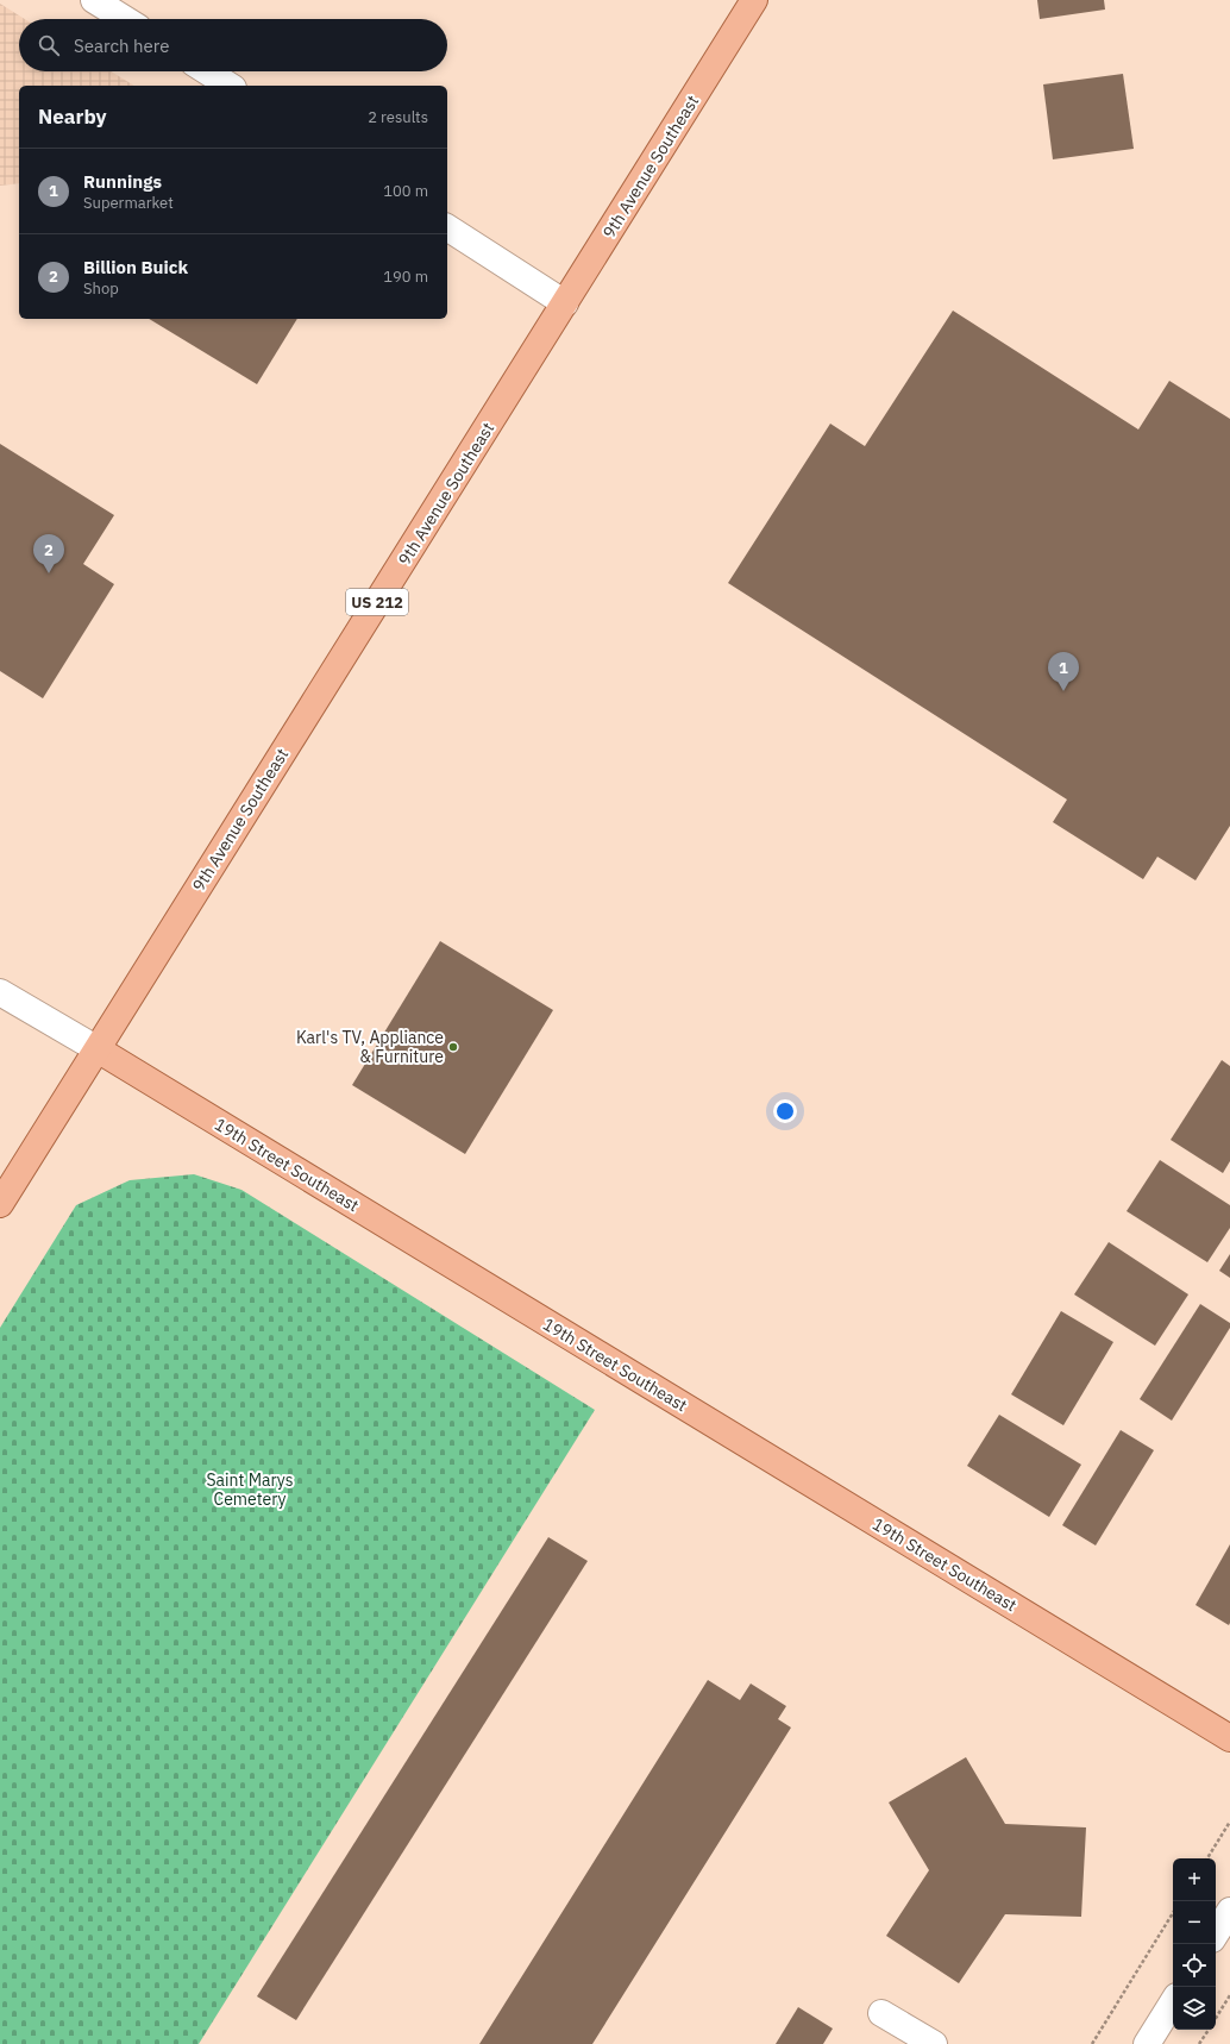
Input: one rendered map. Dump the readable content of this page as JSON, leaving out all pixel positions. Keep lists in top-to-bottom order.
{
  "streets": {
    "main road": ["9th Avenue Southeast", "US 212", "19th Street Southeast"]
  },
  "crossings": [
    ["9th Avenue Southeast", "19th Street Southeast"]
  ],
  "parks": ["Saint Marys Cemetery"],
  "places": ["Karl's TV, Appliance & Furniture"],
  "page": {
    "search": "Search here",
    "heading": ["Nearby", "2 results"],
    "list": [
      {
        "mark": "1",
        "name": "Runnings",
        "note": "Supermarket",
        "value": "100 m"
      },
      {
        "mark": "2",
        "name": "Billion Buick",
        "note": "Shop",
        "value": "190 m"
      }
    ],
    "pins": ["2", "1"],
    "map_buttons": ["+", "−"]
  }
}
